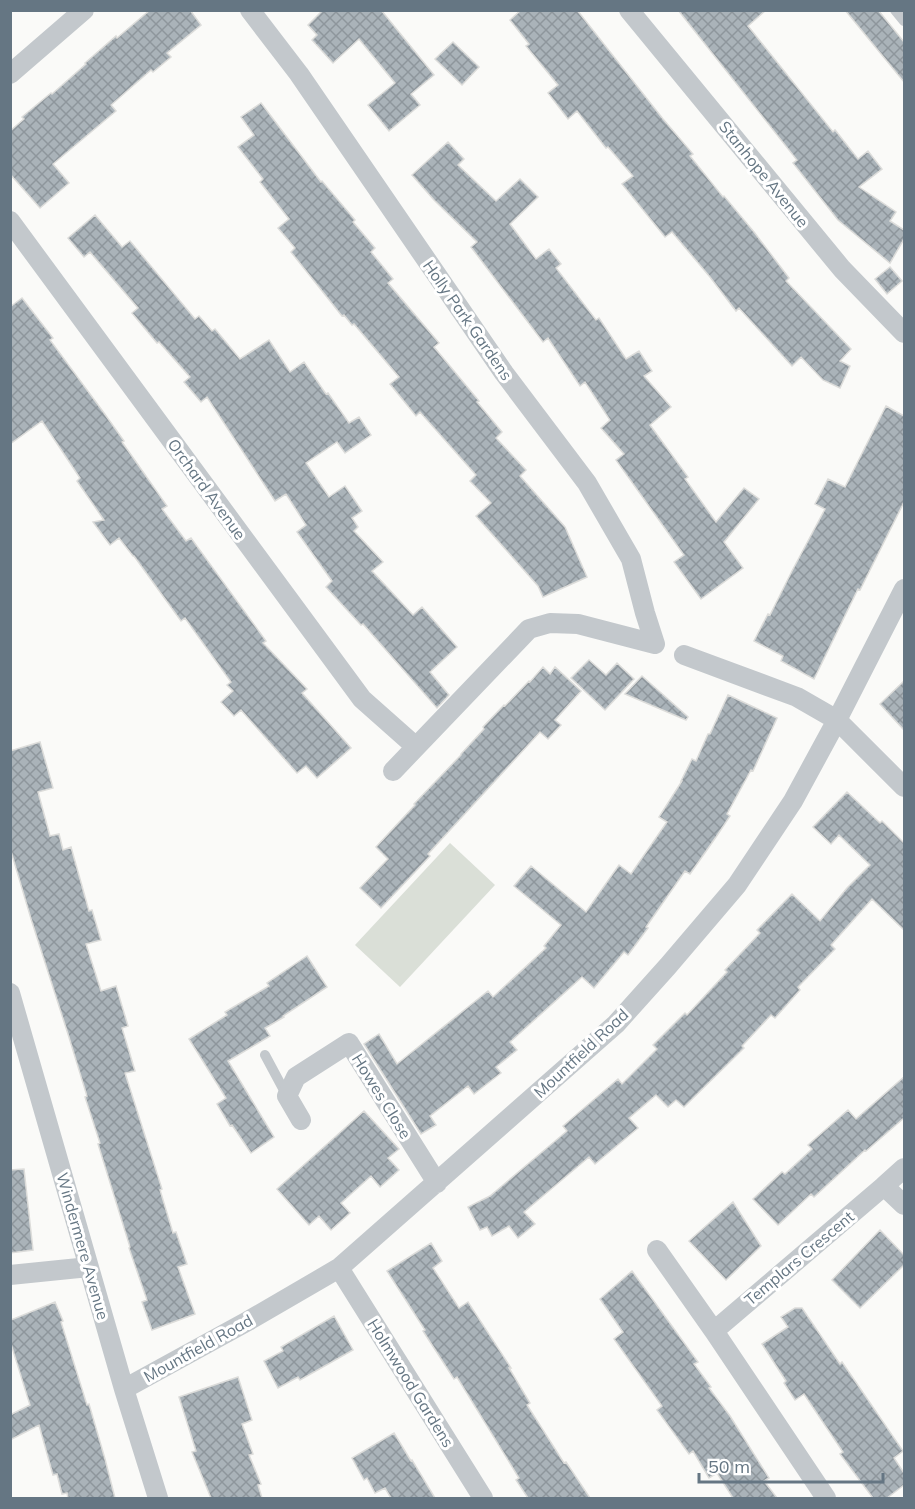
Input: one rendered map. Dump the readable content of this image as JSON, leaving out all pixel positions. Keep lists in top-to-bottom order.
{
  "streets": {
    "street": [
      "Stanhope Avenue",
      "Holly Park Gardens",
      "Orchard Avenue",
      "Mountfield Road",
      "Howes Close",
      "Windermere Avenue",
      "Templars Crescent",
      "Holmwood Gardens"
    ]
  },
  "crossings": [
    ["Holly Park Gardens", "Orchard Avenue"],
    ["Mountfield Road", "Howes Close"],
    ["Mountfield Road", "Windermere Avenue"],
    ["Mountfield Road", "Holmwood Gardens"]
  ],
  "scale_bar": "50 m"
}
